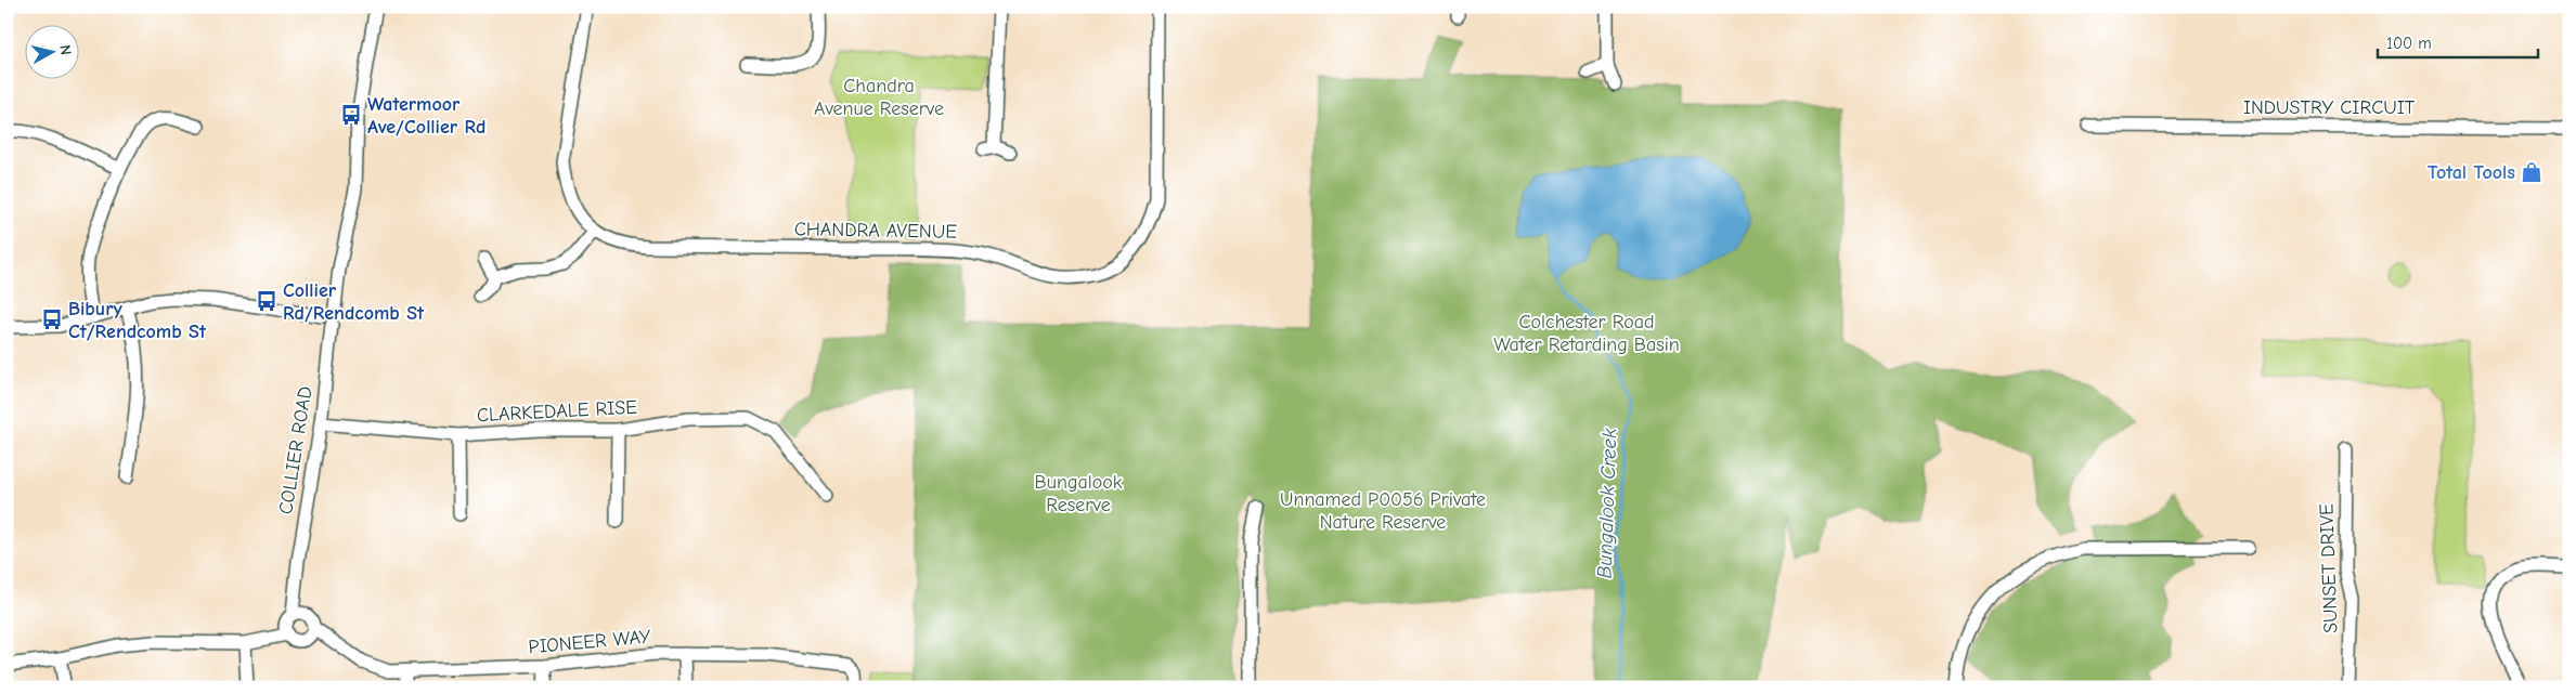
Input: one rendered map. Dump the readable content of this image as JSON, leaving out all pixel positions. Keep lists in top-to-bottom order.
{
  "streets": {
    "street": [
      "INDUSTRY CIRCUIT",
      "CHANDRA AVENUE",
      "CLARKEDALE RISE",
      "COLLIER ROAD",
      "SUNSET DRIVE",
      "PIONEER WAY"
    ]
  },
  "crossings": [
    ["CLARKEDALE RISE", "COLLIER ROAD"],
    ["COLLIER ROAD", "PIONEER WAY"]
  ],
  "water": ["Bungalook Creek"],
  "parks": [
    "Chandra Avenue Reserve",
    "Colchester Road Water Retarding Basin",
    "Bungalook Reserve",
    "Unnamed P0056 Private Nature Reserve"
  ],
  "places": {
    "bus stop": ["Watermoor Ave/Collier Rd", "Collier Rd/Rendcomb St", "Bibury Ct/Rendcomb St"],
    "shop": ["Total Tools"]
  },
  "scale_bar": "100 m",
  "north": "right"
}
